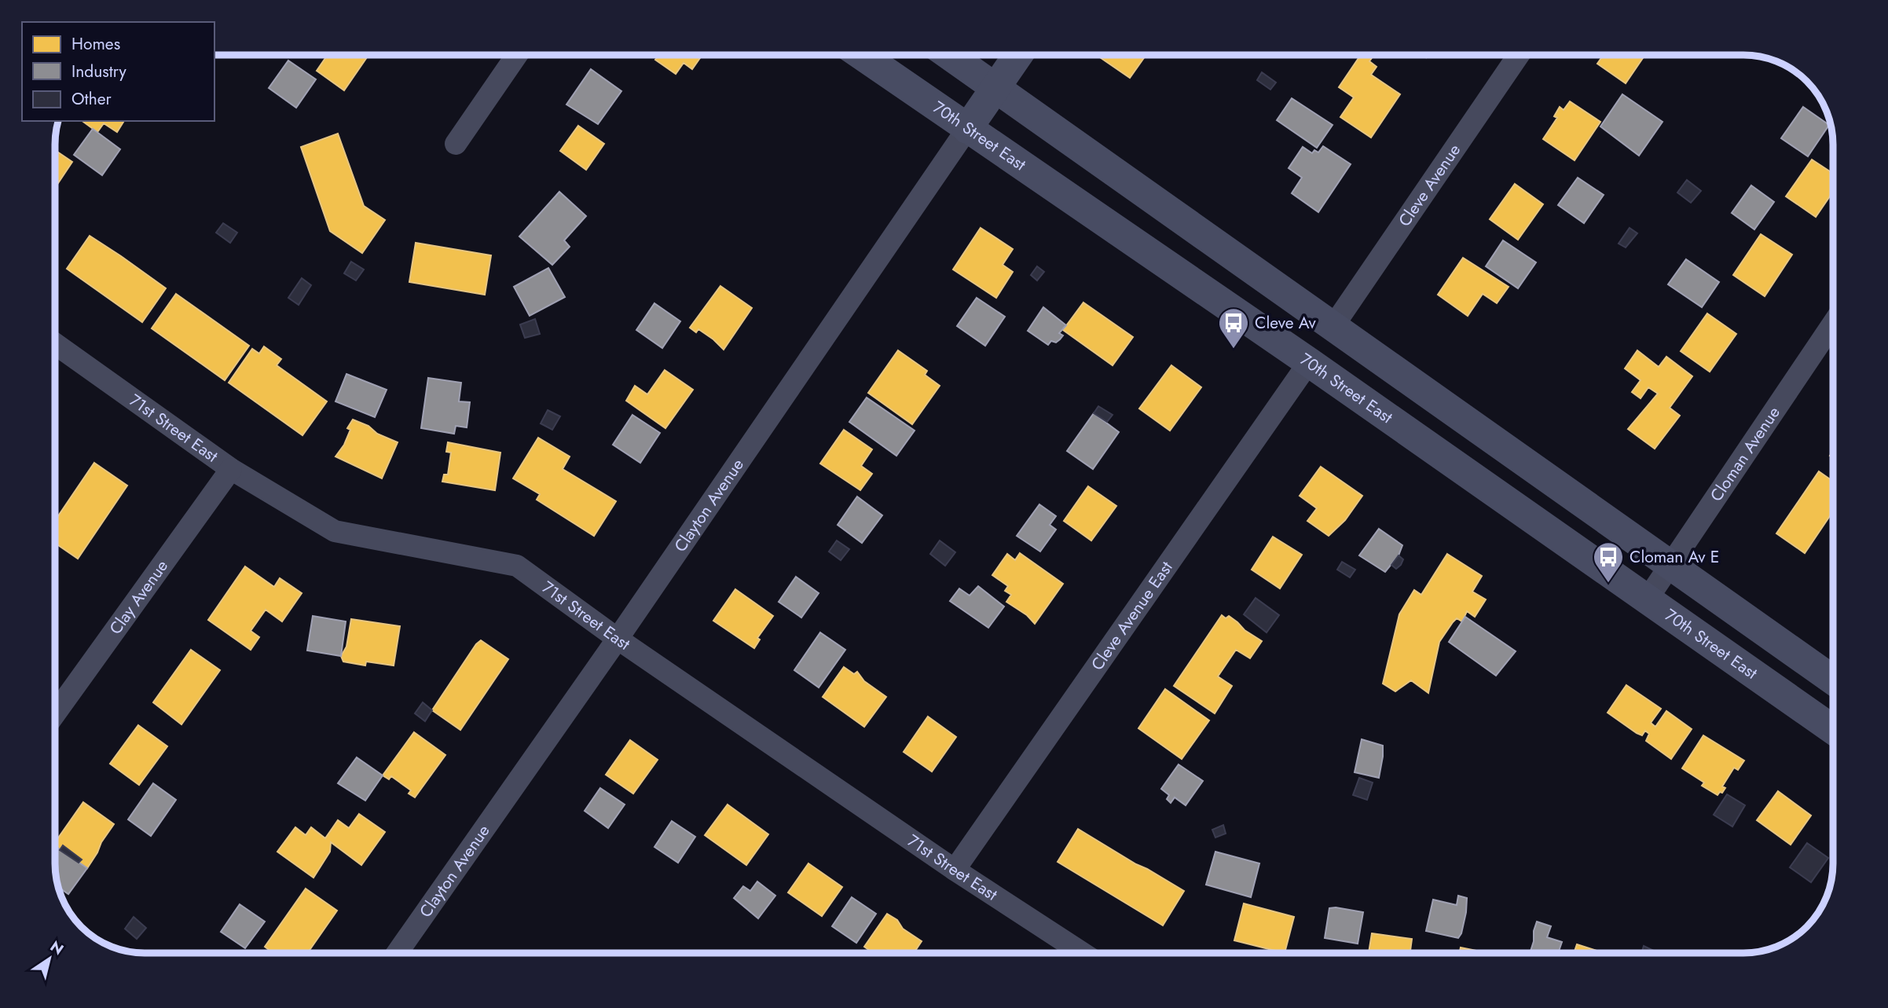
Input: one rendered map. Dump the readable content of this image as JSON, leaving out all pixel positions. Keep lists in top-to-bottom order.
{
  "streets": {
    "main road": ["70th Street East", "Clayton Avenue"],
    "street": [
      "Cleve Avenue",
      "71st Street East",
      "Cloman Avenue",
      "Clay Avenue",
      "Cleve Avenue East"
    ]
  },
  "crossings": [
    ["70th Street East", "Cloman Avenue"],
    ["70th Street East", "Clayton Avenue"],
    ["70th Street East", "Cleve Avenue East"],
    ["71st Street East", "Clayton Avenue"],
    ["71st Street East", "Clay Avenue"],
    ["71st Street East", "Cleve Avenue East"]
  ],
  "places": {
    "bus stop": ["Cleve Av", "Cloman Av E"]
  },
  "legend": ["Homes", "Industry", "Other"],
  "north": "top right"
}
